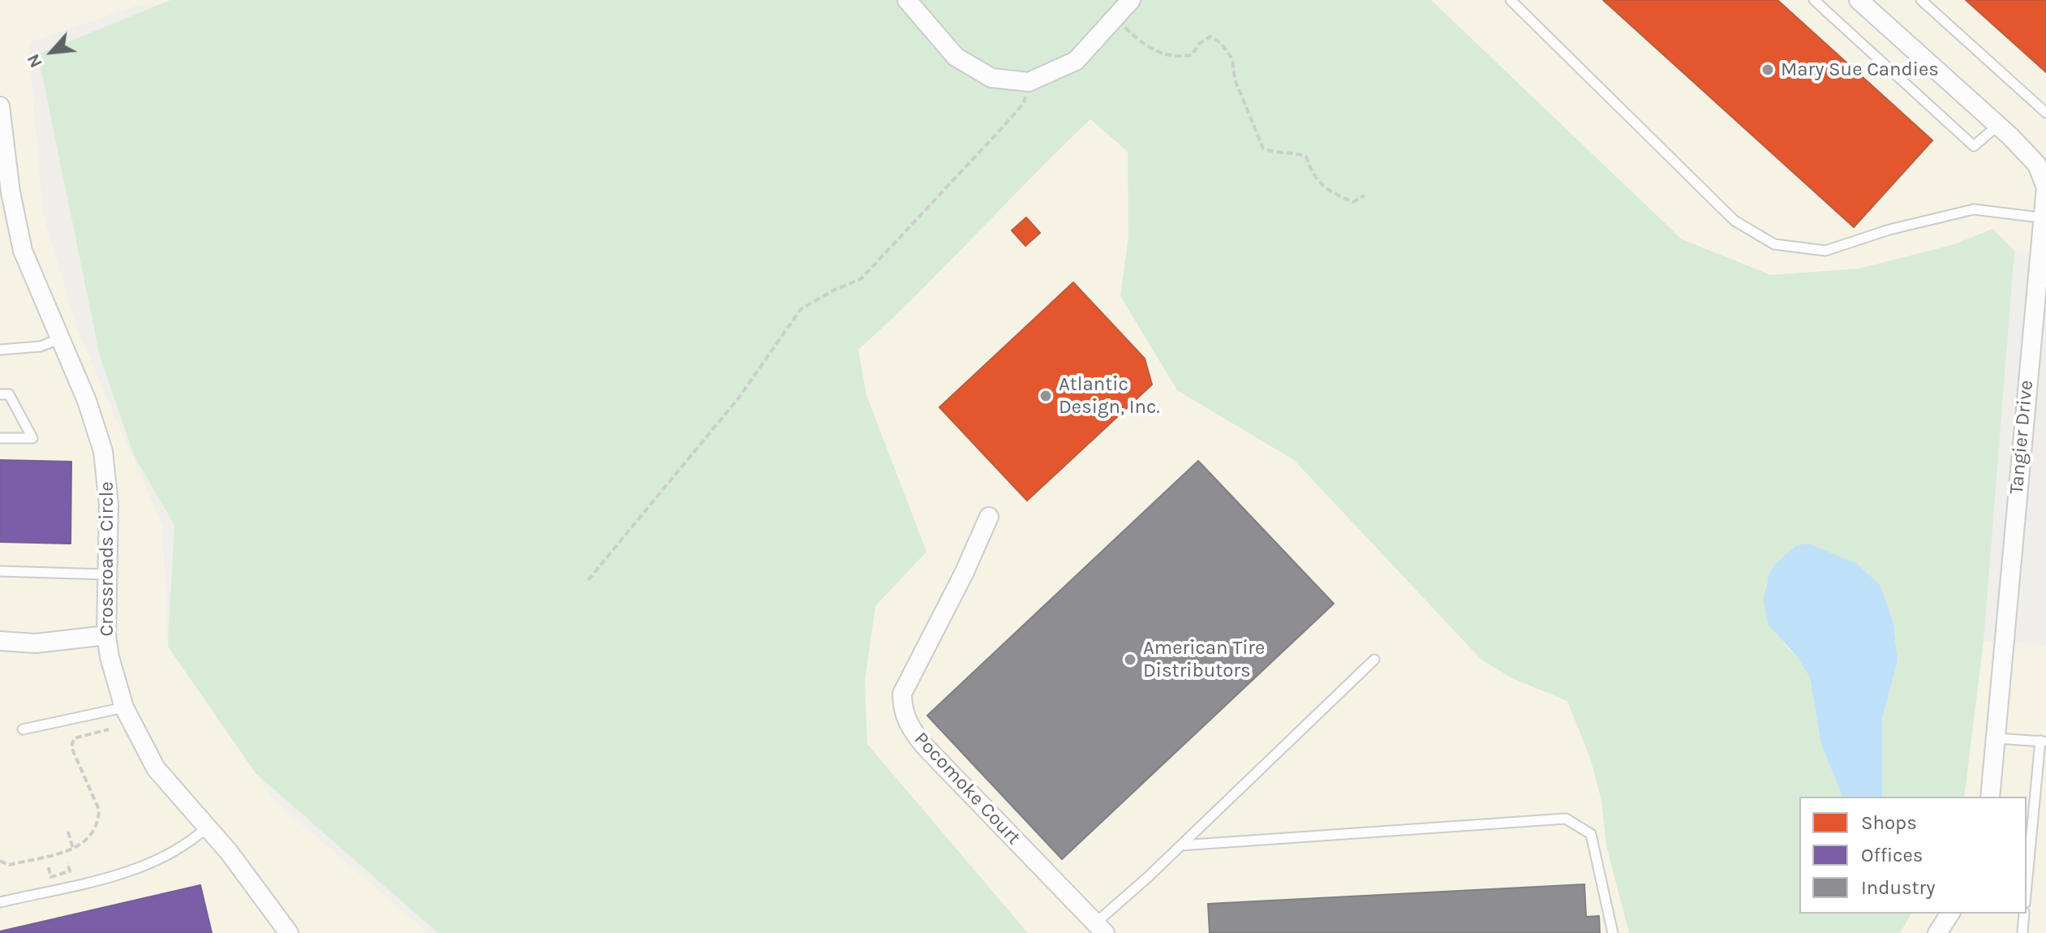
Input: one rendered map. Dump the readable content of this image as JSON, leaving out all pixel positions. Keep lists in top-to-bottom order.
{
  "streets": {
    "street": ["Tangier Drive", "Crossroads Circle", "Pocomoke Court"]
  },
  "places": ["Mary Sue Candies", "Atlantic Design, Inc.", "American Tire Distributors"],
  "legend": ["Shops", "Offices", "Industry"],
  "north": "bottom left"
}
